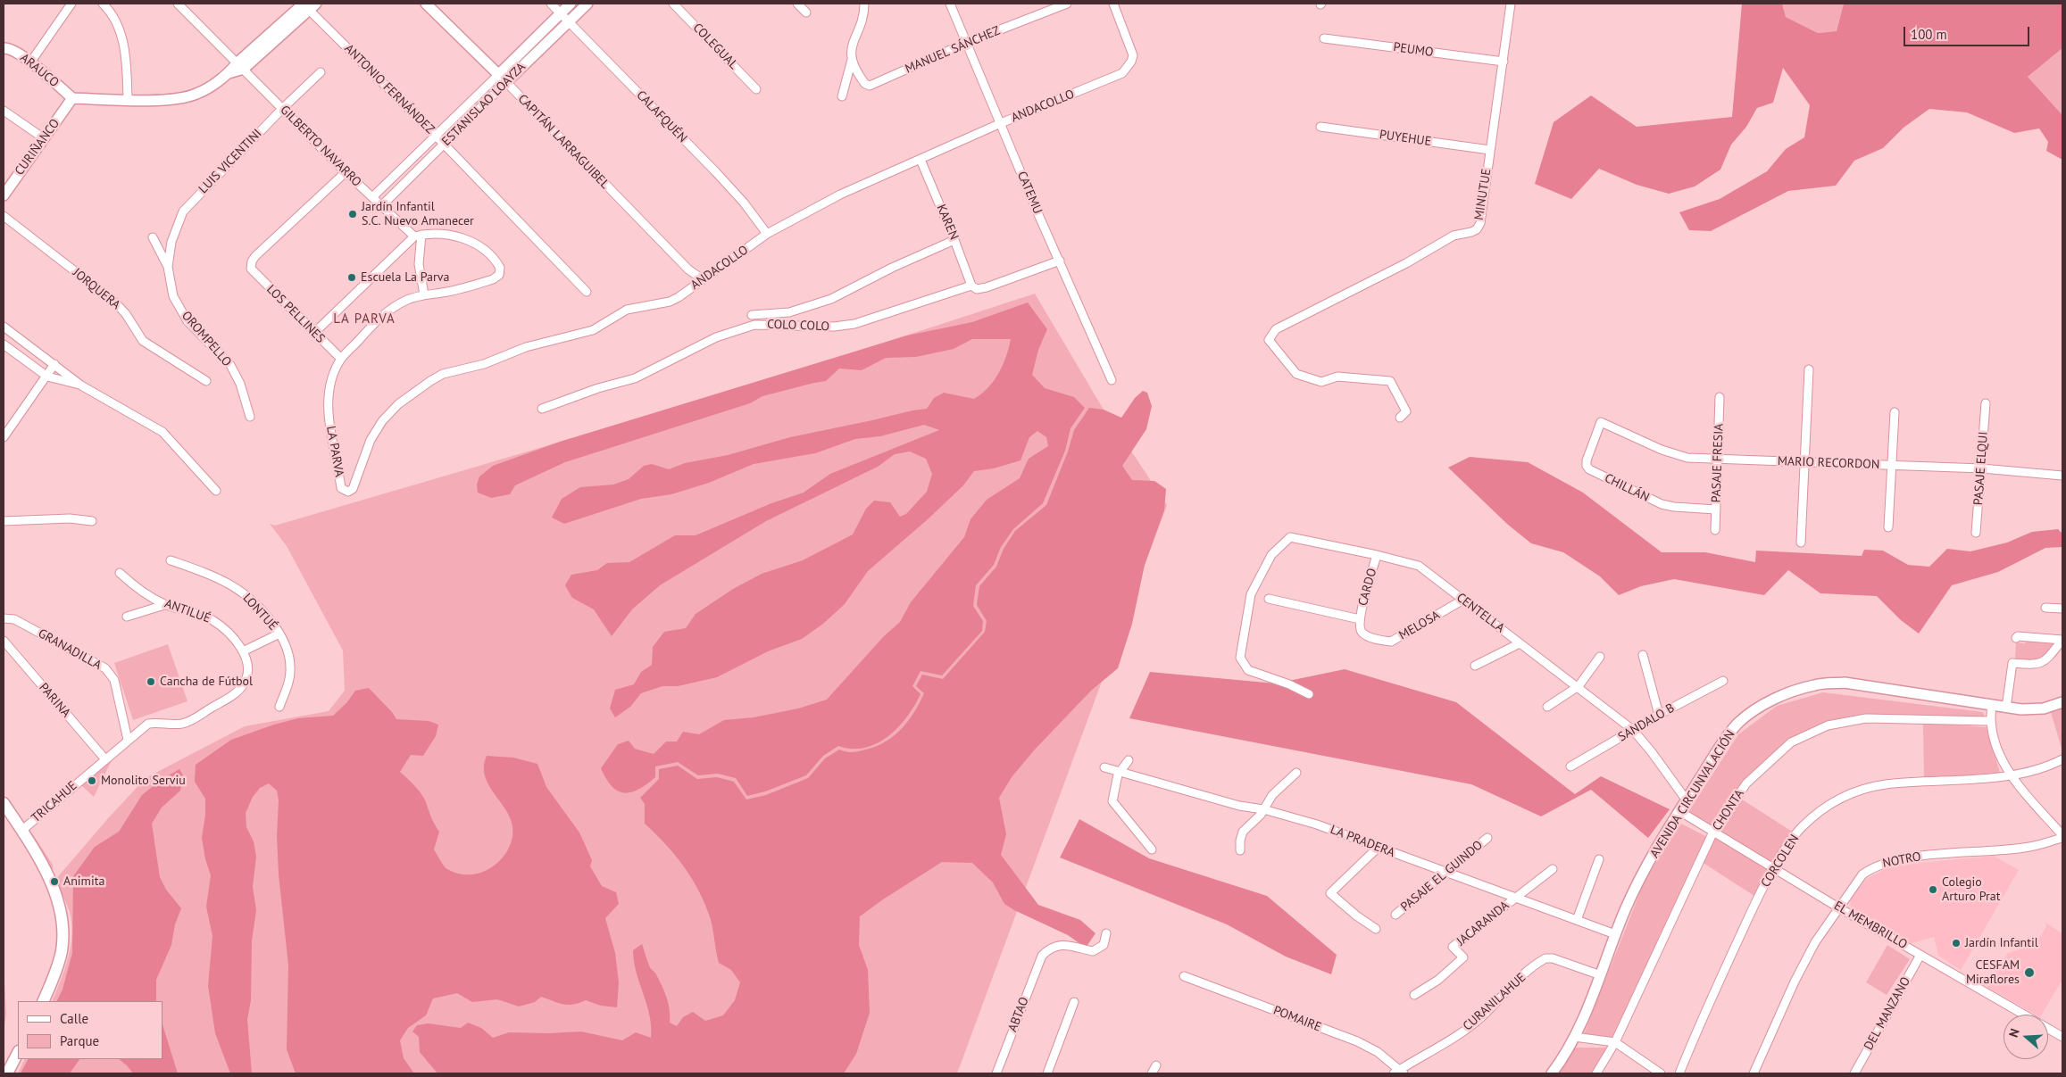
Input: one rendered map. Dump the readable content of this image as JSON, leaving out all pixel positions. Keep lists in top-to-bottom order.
{
  "streets": {
    "street": [
      "COLEGUAL",
      "MANUEL SÁNCHEZ",
      "PEUMO",
      "ARAUCO",
      "ANTONIO FERNÁNDEZ",
      "ESTANISLAO LOAYZA",
      "ANDACOLLO",
      "CALAFQUÉN",
      "PUYEHUE",
      "CAPITÁN LARRAGUIBEL",
      "GILBERTO NAVARRO",
      "CURIÑANCO",
      "LUIS VICENTINI",
      "CATEMU",
      "MINUTUE",
      "KAREN",
      "JORQUERA",
      "LOS PELLINES",
      "COLO COLO",
      "OROMPELLO",
      "LA PARVA",
      "PASAJE FRESIA",
      "MARIO RECORDON",
      "PASAJE ELQUI",
      "CHILLÁN",
      "CARDO",
      "ANTILUÉ",
      "LONTUÉ",
      "CENTELLA",
      "MELOSA",
      "GRANADILLA",
      "PARINA",
      "SANDALO B",
      "AVENIDA CIRCUNVALACIÓN",
      "TRICAHUE",
      "CHONTA",
      "LA PRADERA",
      "NOTRO",
      "CORCOLEN",
      "PASAJE EL GUINDO",
      "JACARANDA",
      "EL MEMBRILLO",
      "CURANILAHUE",
      "DEL MANZANO",
      "ABTAO",
      "POMAIRE"
    ]
  },
  "crossings": [
    ["MANUEL SÁNCHEZ", "CATEMU"],
    ["PEUMO", "MINUTUE"],
    ["ARAUCO", "CURIÑANCO"],
    ["ANTONIO FERNÁNDEZ", "ESTANISLAO LOAYZA"],
    ["ESTANISLAO LOAYZA", "CALAFQUÉN"],
    ["ESTANISLAO LOAYZA", "CAPITÁN LARRAGUIBEL"],
    ["ESTANISLAO LOAYZA", "GILBERTO NAVARRO"],
    ["ANDACOLLO", "CALAFQUÉN"],
    ["ANDACOLLO", "CAPITÁN LARRAGUIBEL"],
    ["ANDACOLLO", "CATEMU"],
    ["ANDACOLLO", "KAREN"],
    ["ANDACOLLO", "LA PARVA"],
    ["PUYEHUE", "MINUTUE"],
    ["GILBERTO NAVARRO", "LUIS VICENTINI"],
    ["GILBERTO NAVARRO", "LOS PELLINES"],
    ["GILBERTO NAVARRO", "LA PARVA"],
    ["LUIS VICENTINI", "OROMPELLO"],
    ["CATEMU", "COLO COLO"],
    ["KAREN", "COLO COLO"],
    ["LOS PELLINES", "LA PARVA"],
    ["PASAJE FRESIA", "MARIO RECORDON"],
    ["PASAJE FRESIA", "CHILLÁN"],
    ["MARIO RECORDON", "PASAJE ELQUI"],
    ["MARIO RECORDON", "CHILLÁN"],
    ["CARDO", "CENTELLA"],
    ["CARDO", "MELOSA"],
    ["ANTILUÉ", "GRANADILLA"],
    ["ANTILUÉ", "TRICAHUE"],
    ["CENTELLA", "MELOSA"],
    ["CENTELLA", "SANDALO B"],
    ["CENTELLA", "AVENIDA CIRCUNVALACIÓN"],
    ["GRANADILLA", "TRICAHUE"],
    ["PARINA", "TRICAHUE"],
    ["AVENIDA CIRCUNVALACIÓN", "LA PRADERA"],
    ["AVENIDA CIRCUNVALACIÓN", "EL MEMBRILLO"],
    ["AVENIDA CIRCUNVALACIÓN", "CURANILAHUE"],
    ["CHONTA", "EL MEMBRILLO"],
    ["LA PRADERA", "PASAJE EL GUINDO"],
    ["LA PRADERA", "JACARANDA"],
    ["NOTRO", "EL MEMBRILLO"],
    ["CORCOLEN", "EL MEMBRILLO"],
    ["EL MEMBRILLO", "DEL MANZANO"],
    ["CURANILAHUE", "POMAIRE"]
  ],
  "districts": ["LA PARVA"],
  "places": [
    "Jardín Infantil S.C. Nuevo Amanecer",
    "Escuela La Parva",
    "Cancha de Fútbol",
    "Monolito Serviu",
    "Animita",
    "Colegio Arturo Prat",
    "Jardín Infantil",
    "CESFAM Miraflores"
  ],
  "legend": ["Calle", "Parque"],
  "scale_bar": "100 m",
  "north": "left"
}
